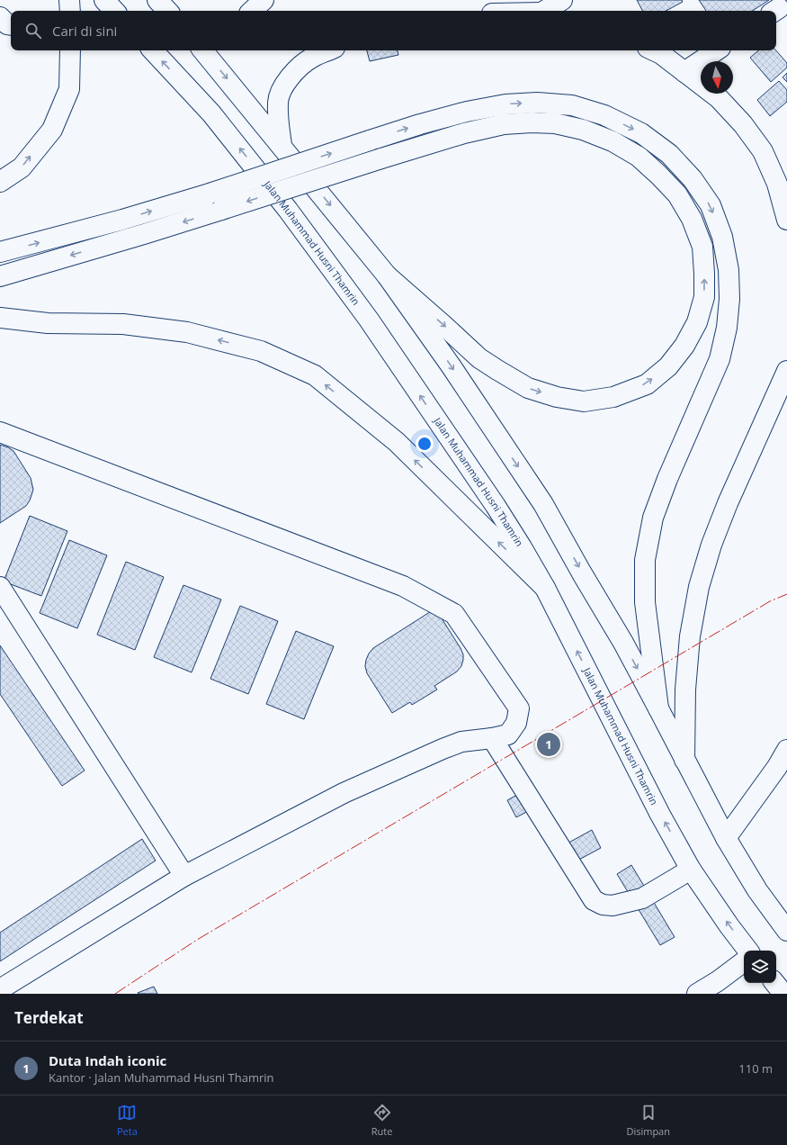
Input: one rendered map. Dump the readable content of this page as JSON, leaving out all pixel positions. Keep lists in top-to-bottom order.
{
  "streets": {
    "main road": ["Jalan Muhammad Husni Thamrin"]
  },
  "north": "bottom",
  "page": {
    "search": "Cari di sini",
    "pins": "1",
    "heading": "Terdekat",
    "list": [
      {
        "mark": "1",
        "name": "Duta Indah iconic",
        "note": "Kantor · Jalan Muhammad Husni Thamrin",
        "value": "110 m"
      }
    ],
    "nav": ["Peta", "Rute", "Disimpan"]
  }
}
